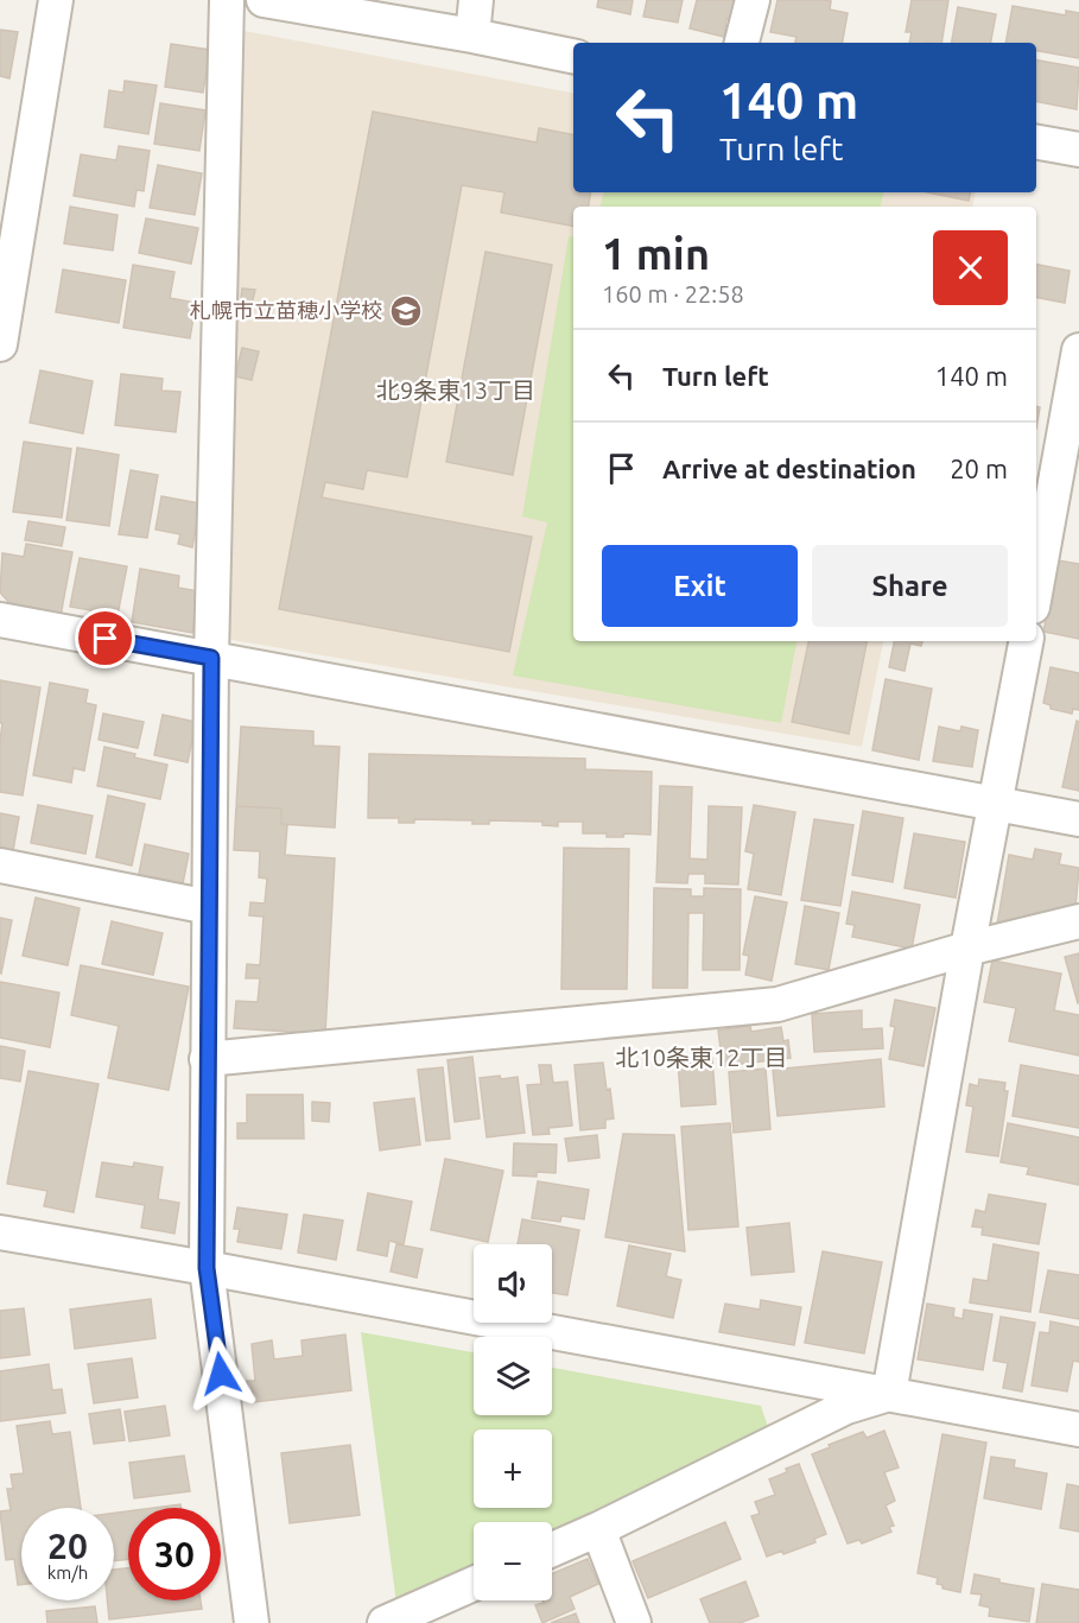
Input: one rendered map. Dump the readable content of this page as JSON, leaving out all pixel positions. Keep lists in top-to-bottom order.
{
  "districts": ["北9条東13丁目", "北10条東12丁目"],
  "places": {
    "school or university": ["札幌市立苗穂小学校"]
  },
  "page": {
    "turn": ["140 m", "Turn left"],
    "heading": ["1 min", "160 m · 22:58"],
    "list": [
      {
        "name": "Turn left",
        "value": "140 m"
      },
      {
        "name": "Arrive at destination",
        "value": "20 m"
      }
    ],
    "buttons": ["Exit", "Share"],
    "map_buttons": ["+", "−"],
    "speed": "20 km/h",
    "limit": "30"
  }
}
